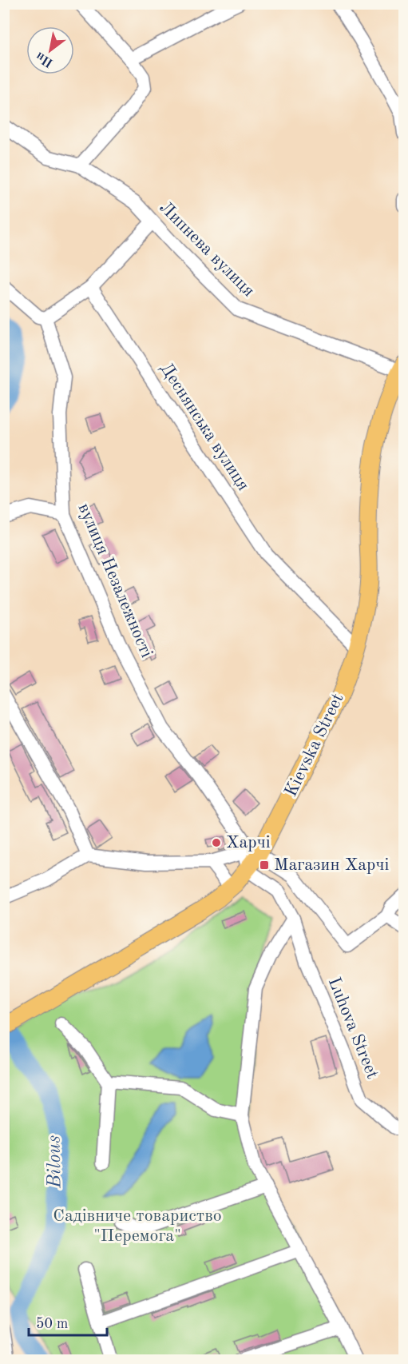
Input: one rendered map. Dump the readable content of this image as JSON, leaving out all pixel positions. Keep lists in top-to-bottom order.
{
  "streets": {
    "main road": ["Kievska Street"],
    "street": [
      "Липнева вулиця",
      "Деснянська вулиця",
      "вулиця Незалежності",
      "Luhova Street"
    ]
  },
  "crossings": [
    ["Липнева вулиця", "Kievska Street"],
    ["Деснянська вулиця", "Kievska Street"],
    ["вулиця Незалежності", "Kievska Street"],
    ["Kievska Street", "Luhova Street"]
  ],
  "water": ["Bilous"],
  "parks": ["Садівниче товариство \"Перемога\""],
  "places": {
    "other": ["Харчі"],
    "transit": ["Магазин Харчі"]
  },
  "scale_bar": "50 m",
  "north": "bottom left"
}
